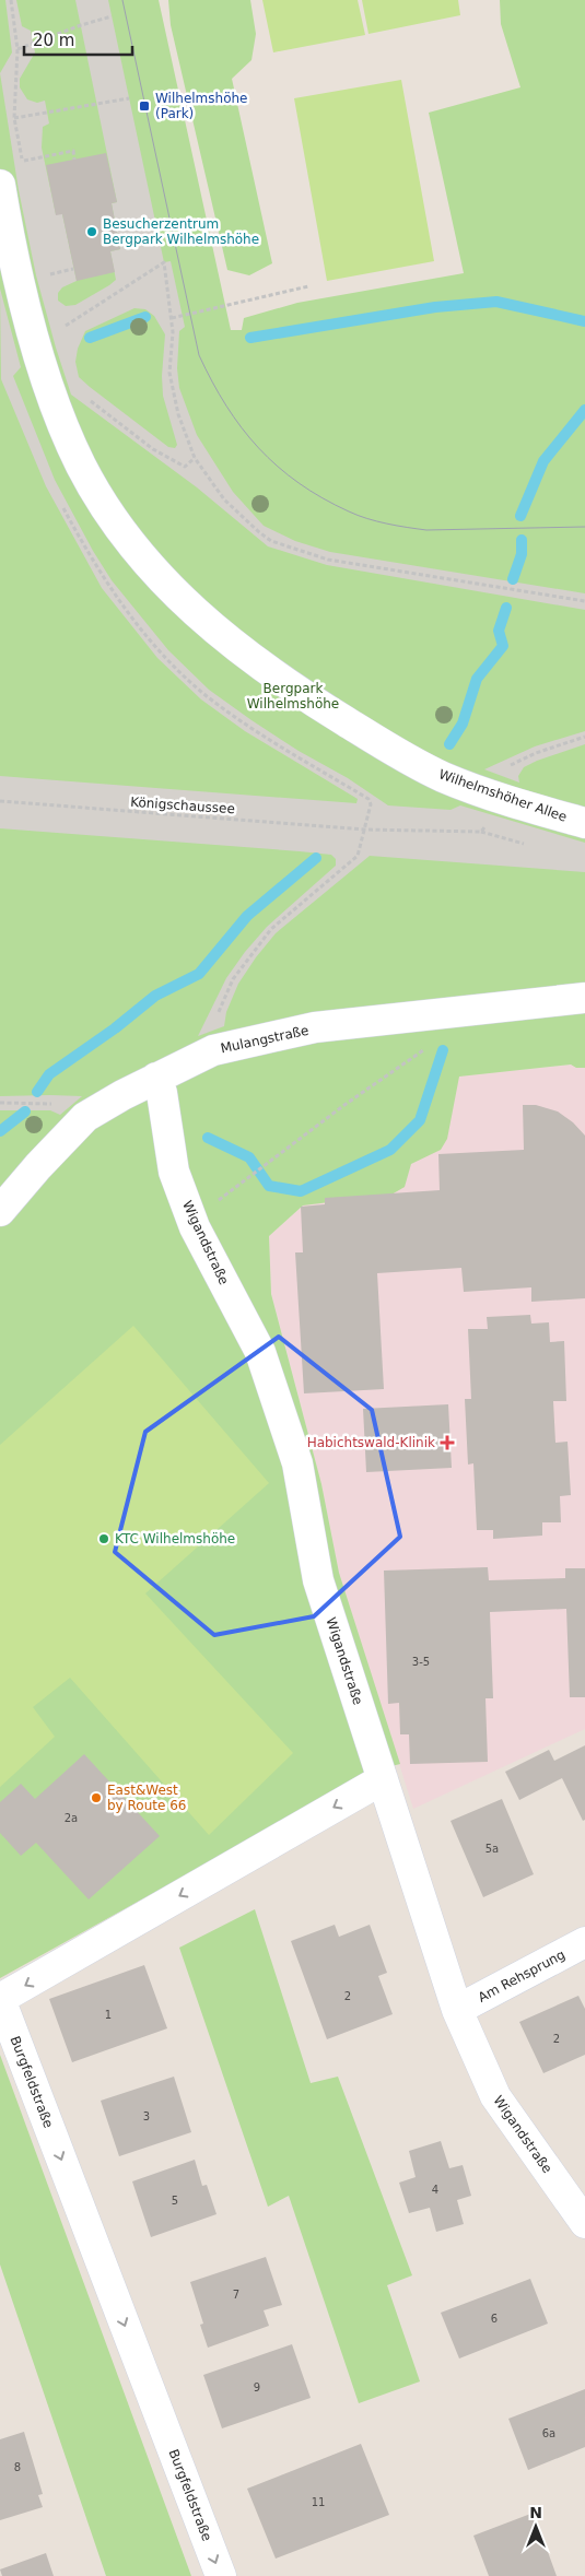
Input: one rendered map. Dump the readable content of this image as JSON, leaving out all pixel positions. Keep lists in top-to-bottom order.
{
  "streets": {
    "street": [
      "Wilhelmshöher Allee",
      "Mulangstraße",
      "Wigandstraße",
      "Am Rehsprung",
      "Burgfeldstraße"
    ],
    "path": ["Königschaussee"]
  },
  "crossings": [
    ["Wilhelmshöher Allee", "Königschaussee"],
    ["Mulangstraße", "Wigandstraße"],
    ["Wigandstraße", "Am Rehsprung"],
    ["Wigandstraße", "Burgfeldstraße"]
  ],
  "parks": ["Bergpark Wilhelmshöhe"],
  "places": {
    "transit": ["Wilhelmshöhe (Park)"],
    "other": ["Besucherzentrum Bergpark Wilhelmshöhe", "KTC Wilhelmshöhe", "East&West by Route 66"],
    "health": ["Habichtswald-Klinik"]
  },
  "house_numbers": [
    "3-5",
    "2a",
    "5a",
    "2",
    "1",
    "2",
    "3",
    "4",
    "5",
    "7",
    "6",
    "9",
    "6a",
    "8",
    "11"
  ],
  "scale_bar": "20 m",
  "north": "top"
}
